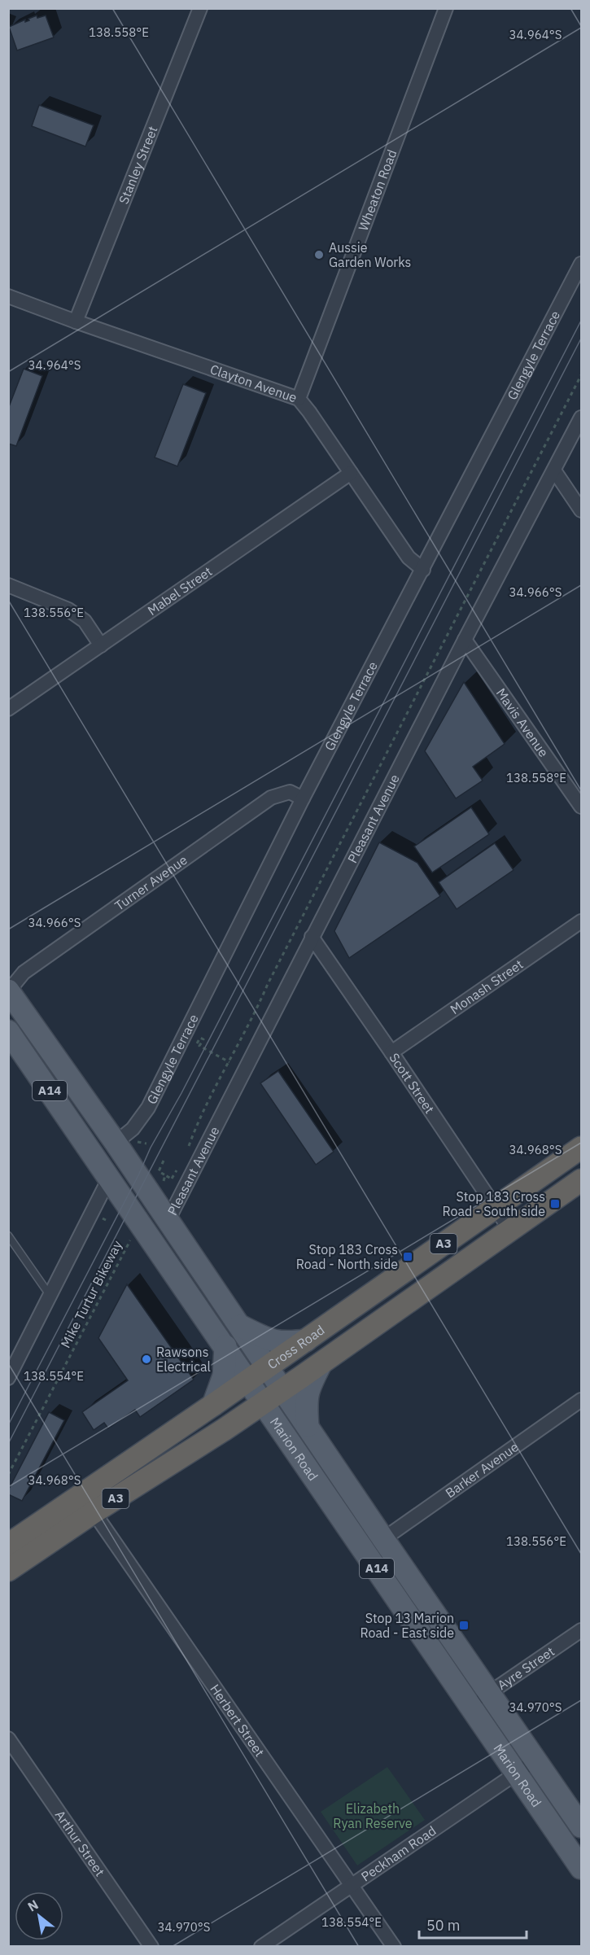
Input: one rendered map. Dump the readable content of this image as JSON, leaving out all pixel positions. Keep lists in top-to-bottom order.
{
  "streets": {
    "highway": ["A3", "Cross Road"],
    "main road": ["A14", "Marion Road"],
    "street": [
      "Stanley Street",
      "Wheaton Road",
      "Glengyle Terrace",
      "Clayton Avenue",
      "Mabel Street",
      "Mavis Avenue",
      "Pleasant Avenue",
      "Turner Avenue",
      "Monash Street",
      "Scott Street",
      "Barker Avenue",
      "Ayre Street",
      "Herbert Street",
      "Arthur Street",
      "Peckham Road"
    ],
    "path": ["Mike Turtur Bikeway"]
  },
  "crossings": [
    ["Stanley Street", "Clayton Avenue"],
    ["Wheaton Road", "Clayton Avenue"],
    ["Glengyle Terrace", "Clayton Avenue"],
    ["Glengyle Terrace", "Turner Avenue"],
    ["Glengyle Terrace", "Marion Road"],
    ["Clayton Avenue", "Mabel Street"],
    ["Mavis Avenue", "Pleasant Avenue"],
    ["Pleasant Avenue", "Scott Street"],
    ["Pleasant Avenue", "Marion Road"],
    ["Turner Avenue", "Marion Road"],
    ["Monash Street", "Scott Street"],
    ["Scott Street", "Cross Road"],
    ["Mike Turtur Bikeway", "Marion Road"],
    ["Cross Road", "Marion Road"],
    ["Cross Road", "Herbert Street"],
    ["Marion Road", "Barker Avenue"],
    ["Marion Road", "Ayre Street"],
    ["Marion Road", "Peckham Road"],
    ["Herbert Street", "Peckham Road"]
  ],
  "parks": ["Elizabeth Ryan Reserve"],
  "places": {
    "other": ["Aussie Garden Works", "Rawsons Electrical"],
    "transit": ["Stop 183 Cross Road - South side", "Stop 183 Cross Road - North side", "Stop 13 Marion Road - East side"]
  },
  "scale_bar": "50 m",
  "north": "top left",
  "coordinates": [
    "138.558°E",
    "34.964°S",
    "34.966°S",
    "138.556°E",
    "34.968°S",
    "138.554°E",
    "34.970°S"
  ]
}
